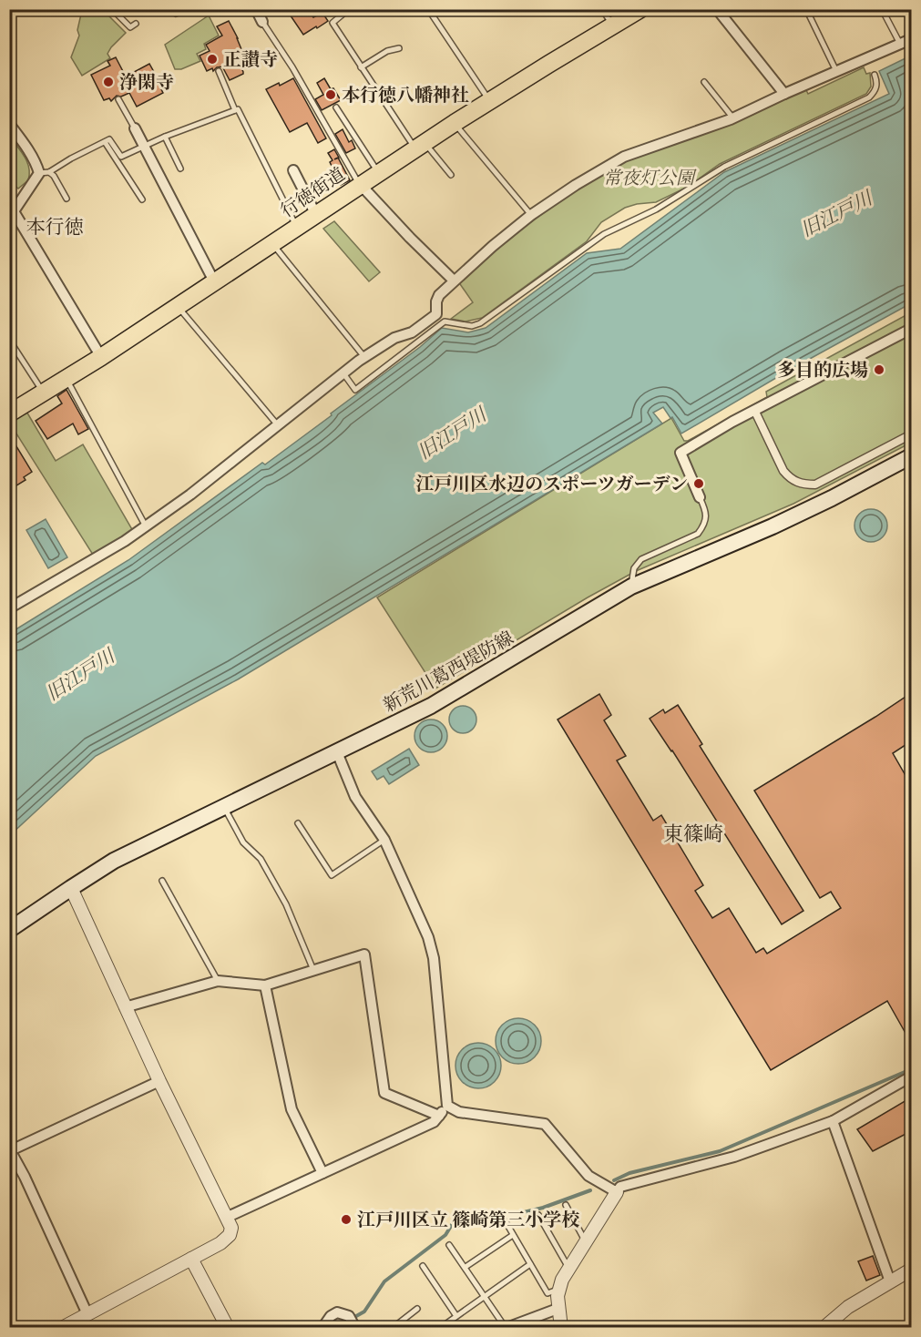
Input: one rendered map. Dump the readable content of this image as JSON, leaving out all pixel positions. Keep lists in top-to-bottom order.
{
  "streets": {
    "main road": ["行徳街道", "新荒川葛西堤防線"]
  },
  "districts": ["本行徳", "東篠崎"],
  "water": ["旧江戸川"],
  "parks": ["常夜灯公園"],
  "places": [
    "正讃寺",
    "浄閑寺",
    "本行徳八幡神社",
    "多目的広場",
    "江戸川区水辺のスポーツガーデン",
    "江戸川区立 篠崎第三小学校"
  ]
}
